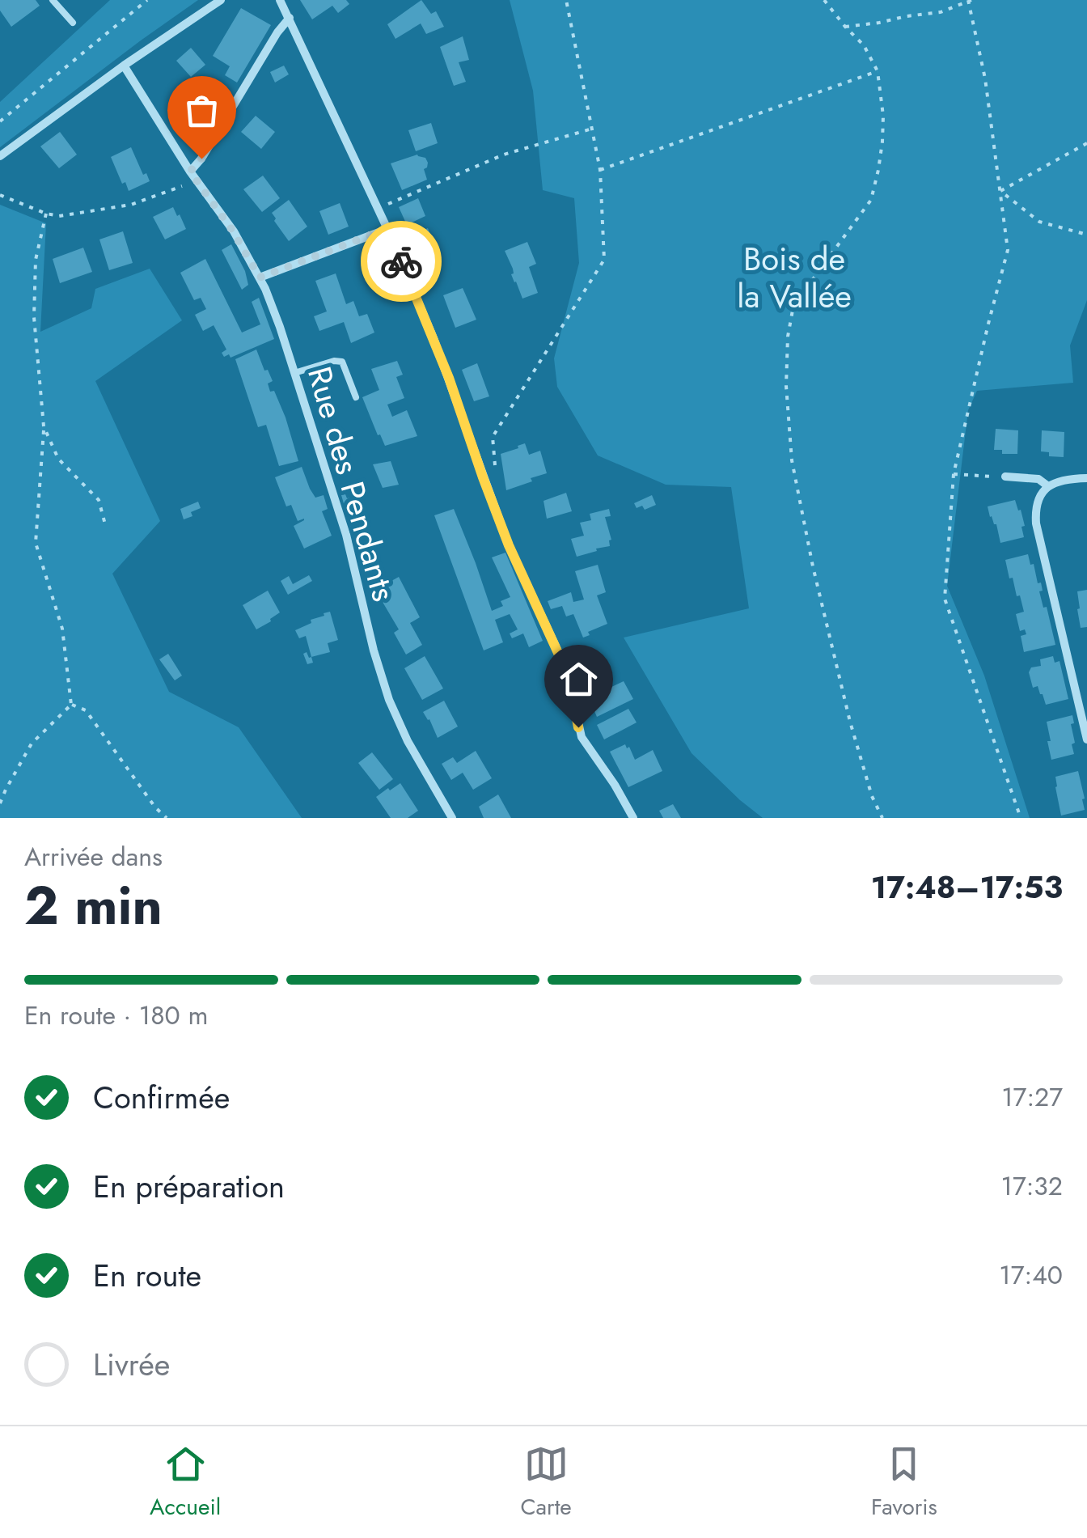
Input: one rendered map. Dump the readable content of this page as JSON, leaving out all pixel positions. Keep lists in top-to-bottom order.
{
  "streets": {
    "street": ["Rue des Pendants"]
  },
  "parks": ["Bois de la Vallée"],
  "page": {
    "heading": ["2 min", "Arrivée dans", "17:48–17:53"],
    "bar": "En route · 180 m",
    "list": [
      ["Confirmée", "17:27"],
      ["En préparation", "17:32"],
      ["En route", "17:40"],
      "Livrée"
    ],
    "tabs": ["Accueil", "Carte", "Favoris"]
  }
}
